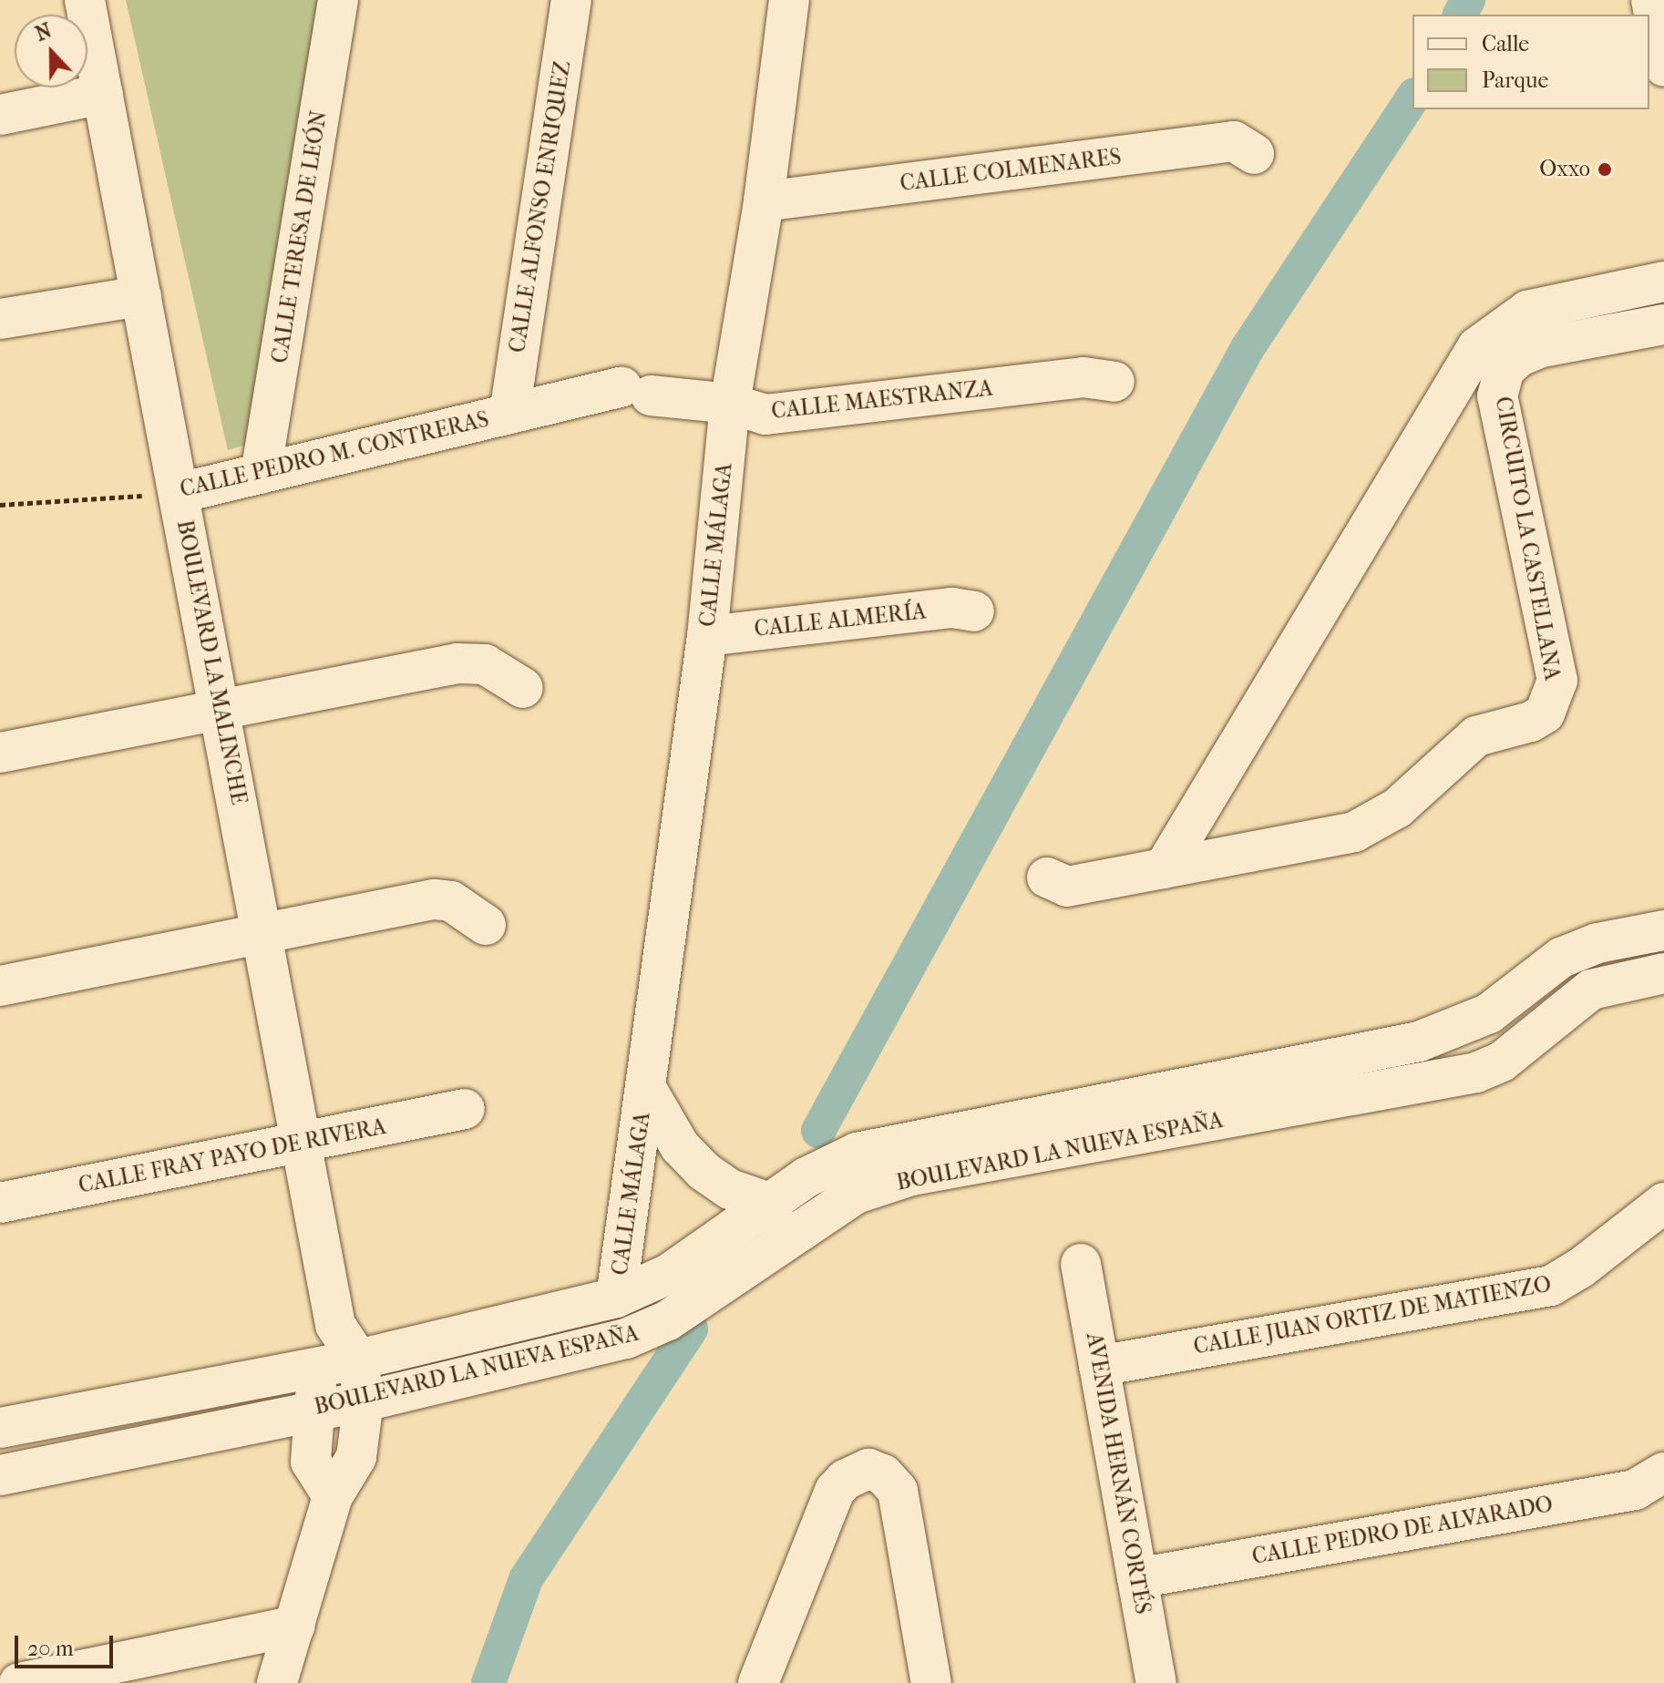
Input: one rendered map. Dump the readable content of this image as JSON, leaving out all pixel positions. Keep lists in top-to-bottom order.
{
  "streets": {
    "street": [
      "CALLE COLMENARES",
      "CALLE ALFONSO ENRIQUEZ",
      "CALLE TERESA DE LEÓN",
      "CALLE MAESTRANZA",
      "CALLE PEDRO M. CONTRERAS",
      "CIRCUITO LA CASTELLANA",
      "CALLE MÁLAGA",
      "CALLE ALMERÍA",
      "BOULEVARD LA MALINCHE",
      "BOULEVARD LA NUEVA ESPAÑA",
      "CALLE FRAY PAYO DE RIVERA",
      "CALLE JUAN ORTIZ DE MATIENZO",
      "AVENIDA HERNÁN CORTÉS",
      "CALLE PEDRO DE ALVARADO"
    ]
  },
  "crossings": [
    ["CALLE COLMENARES", "CALLE MÁLAGA"],
    ["CALLE ALFONSO ENRIQUEZ", "CALLE PEDRO M. CONTRERAS"],
    ["CALLE TERESA DE LEÓN", "CALLE PEDRO M. CONTRERAS"],
    ["CALLE MAESTRANZA", "CALLE PEDRO M. CONTRERAS"],
    ["CALLE MAESTRANZA", "CALLE MÁLAGA"],
    ["CALLE PEDRO M. CONTRERAS", "BOULEVARD LA MALINCHE"],
    ["CALLE MÁLAGA", "CALLE ALMERÍA"],
    ["CALLE MÁLAGA", "BOULEVARD LA NUEVA ESPAÑA"],
    ["BOULEVARD LA MALINCHE", "BOULEVARD LA NUEVA ESPAÑA"],
    ["BOULEVARD LA MALINCHE", "CALLE FRAY PAYO DE RIVERA"],
    ["CALLE JUAN ORTIZ DE MATIENZO", "AVENIDA HERNÁN CORTÉS"],
    ["AVENIDA HERNÁN CORTÉS", "CALLE PEDRO DE ALVARADO"]
  ],
  "places": ["Oxxo"],
  "legend": ["Calle", "Parque"],
  "scale_bar": "20 m",
  "north": "top"
}
